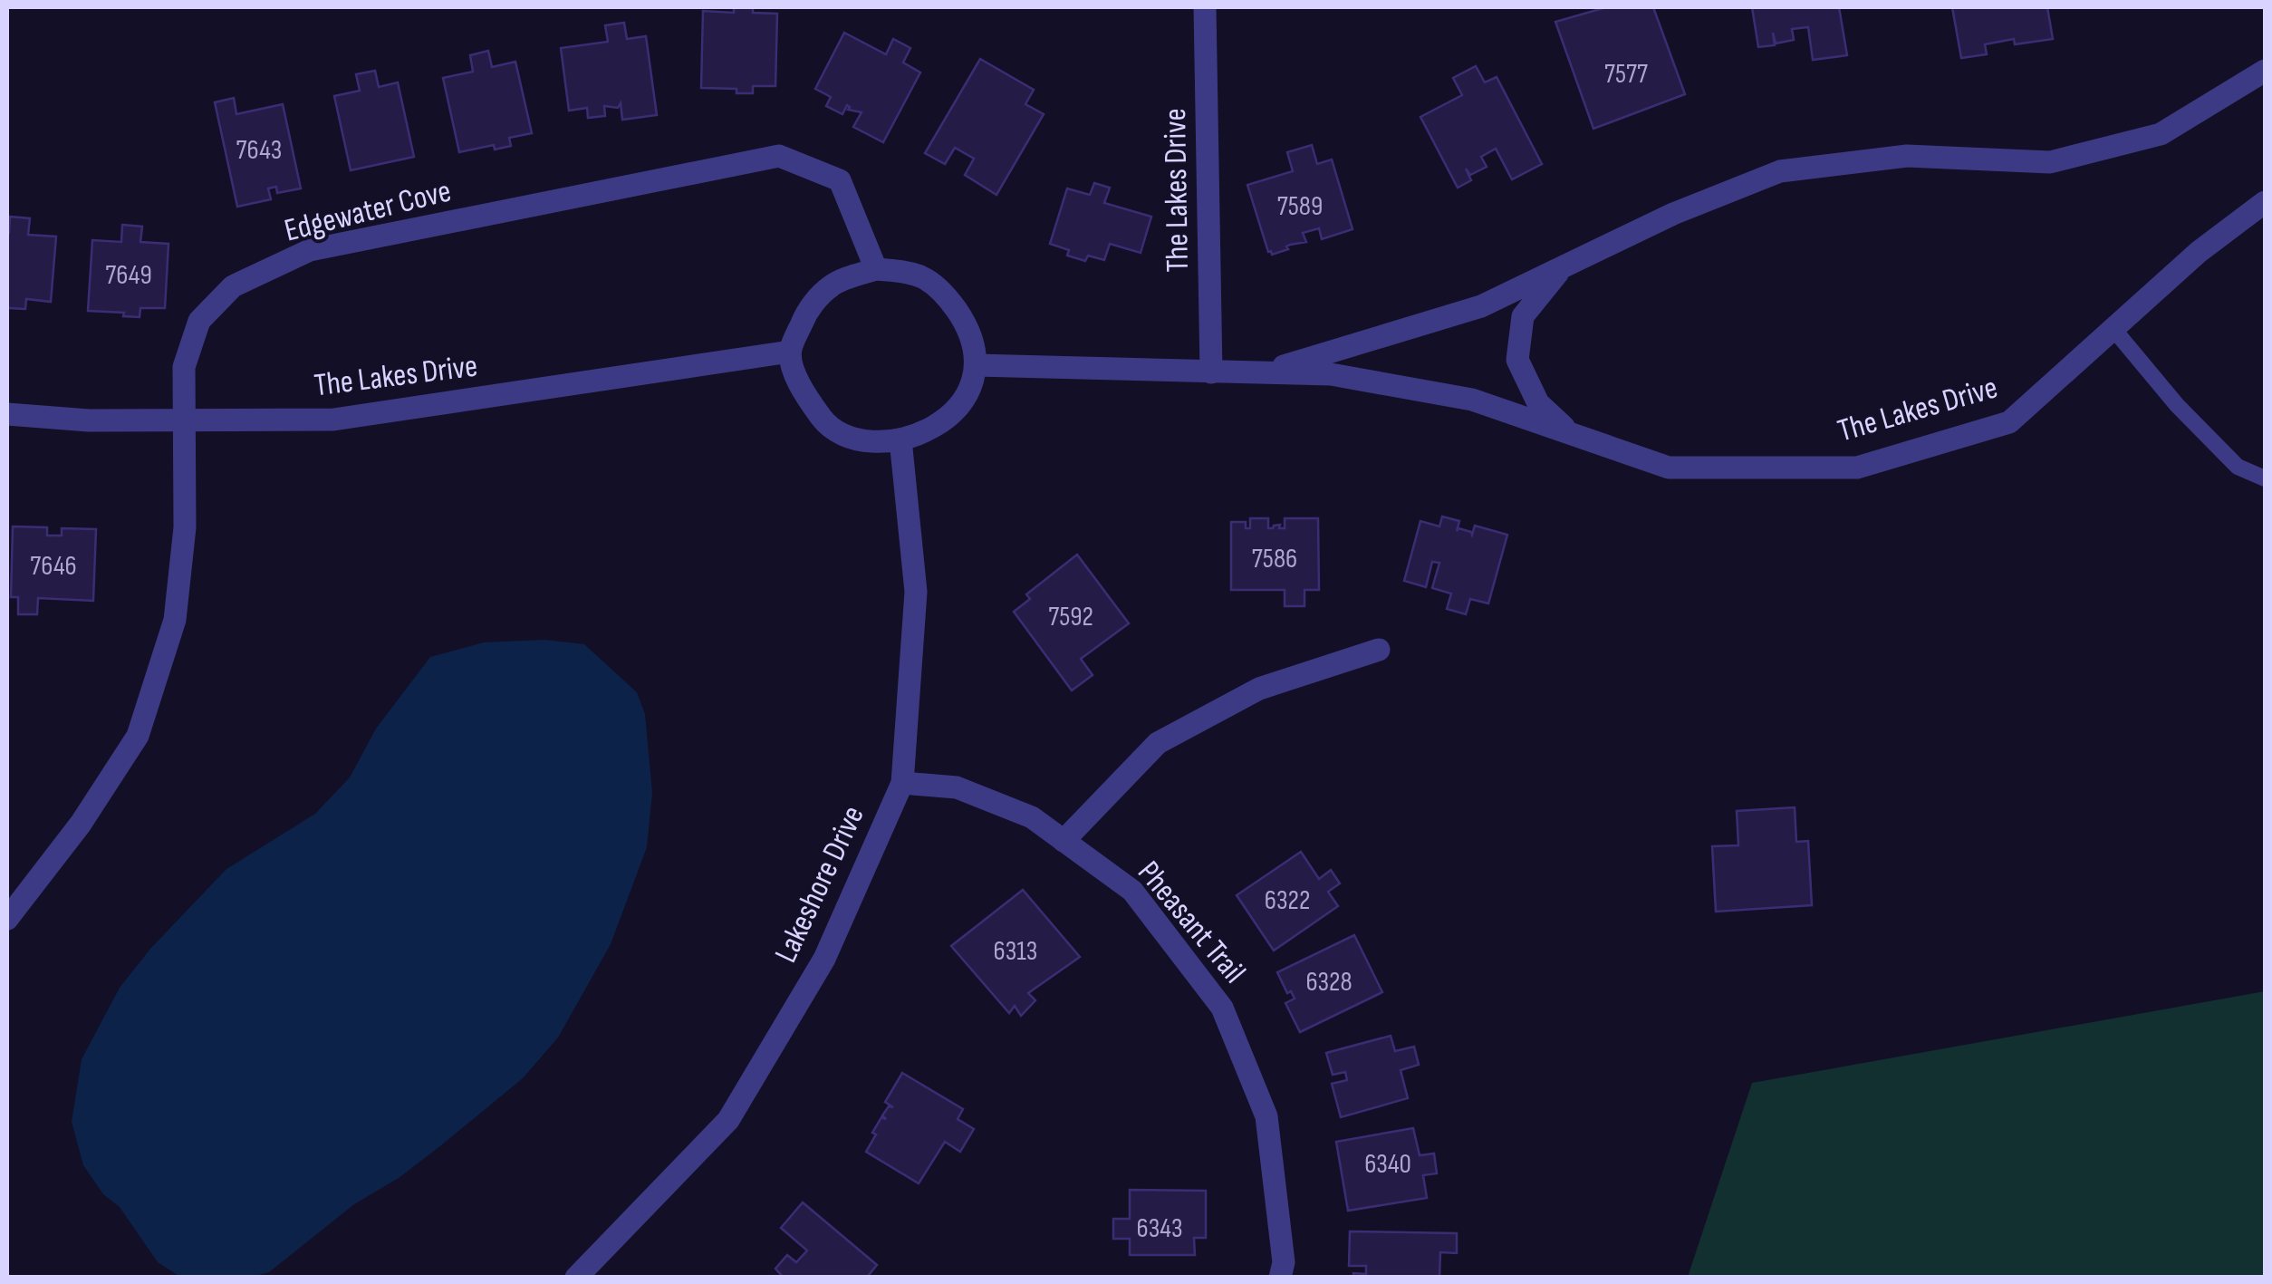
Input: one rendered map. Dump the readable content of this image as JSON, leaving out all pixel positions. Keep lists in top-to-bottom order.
{
  "streets": {
    "street": [
      "The Lakes Drive",
      "Edgewater Cove",
      "Lakeshore Drive",
      "Pheasant Trail"
    ]
  },
  "crossings": [
    ["The Lakes Drive", "Edgewater Cove"],
    ["The Lakes Drive", "Lakeshore Drive"],
    ["Edgewater Cove", "Lakeshore Drive"],
    ["Lakeshore Drive", "Pheasant Trail"]
  ],
  "house_numbers": [
    "7577",
    "7643",
    "7589",
    "7649",
    "7586",
    "7646",
    "7592",
    "6322",
    "6313",
    "6328",
    "6340",
    "6343"
  ]
}
